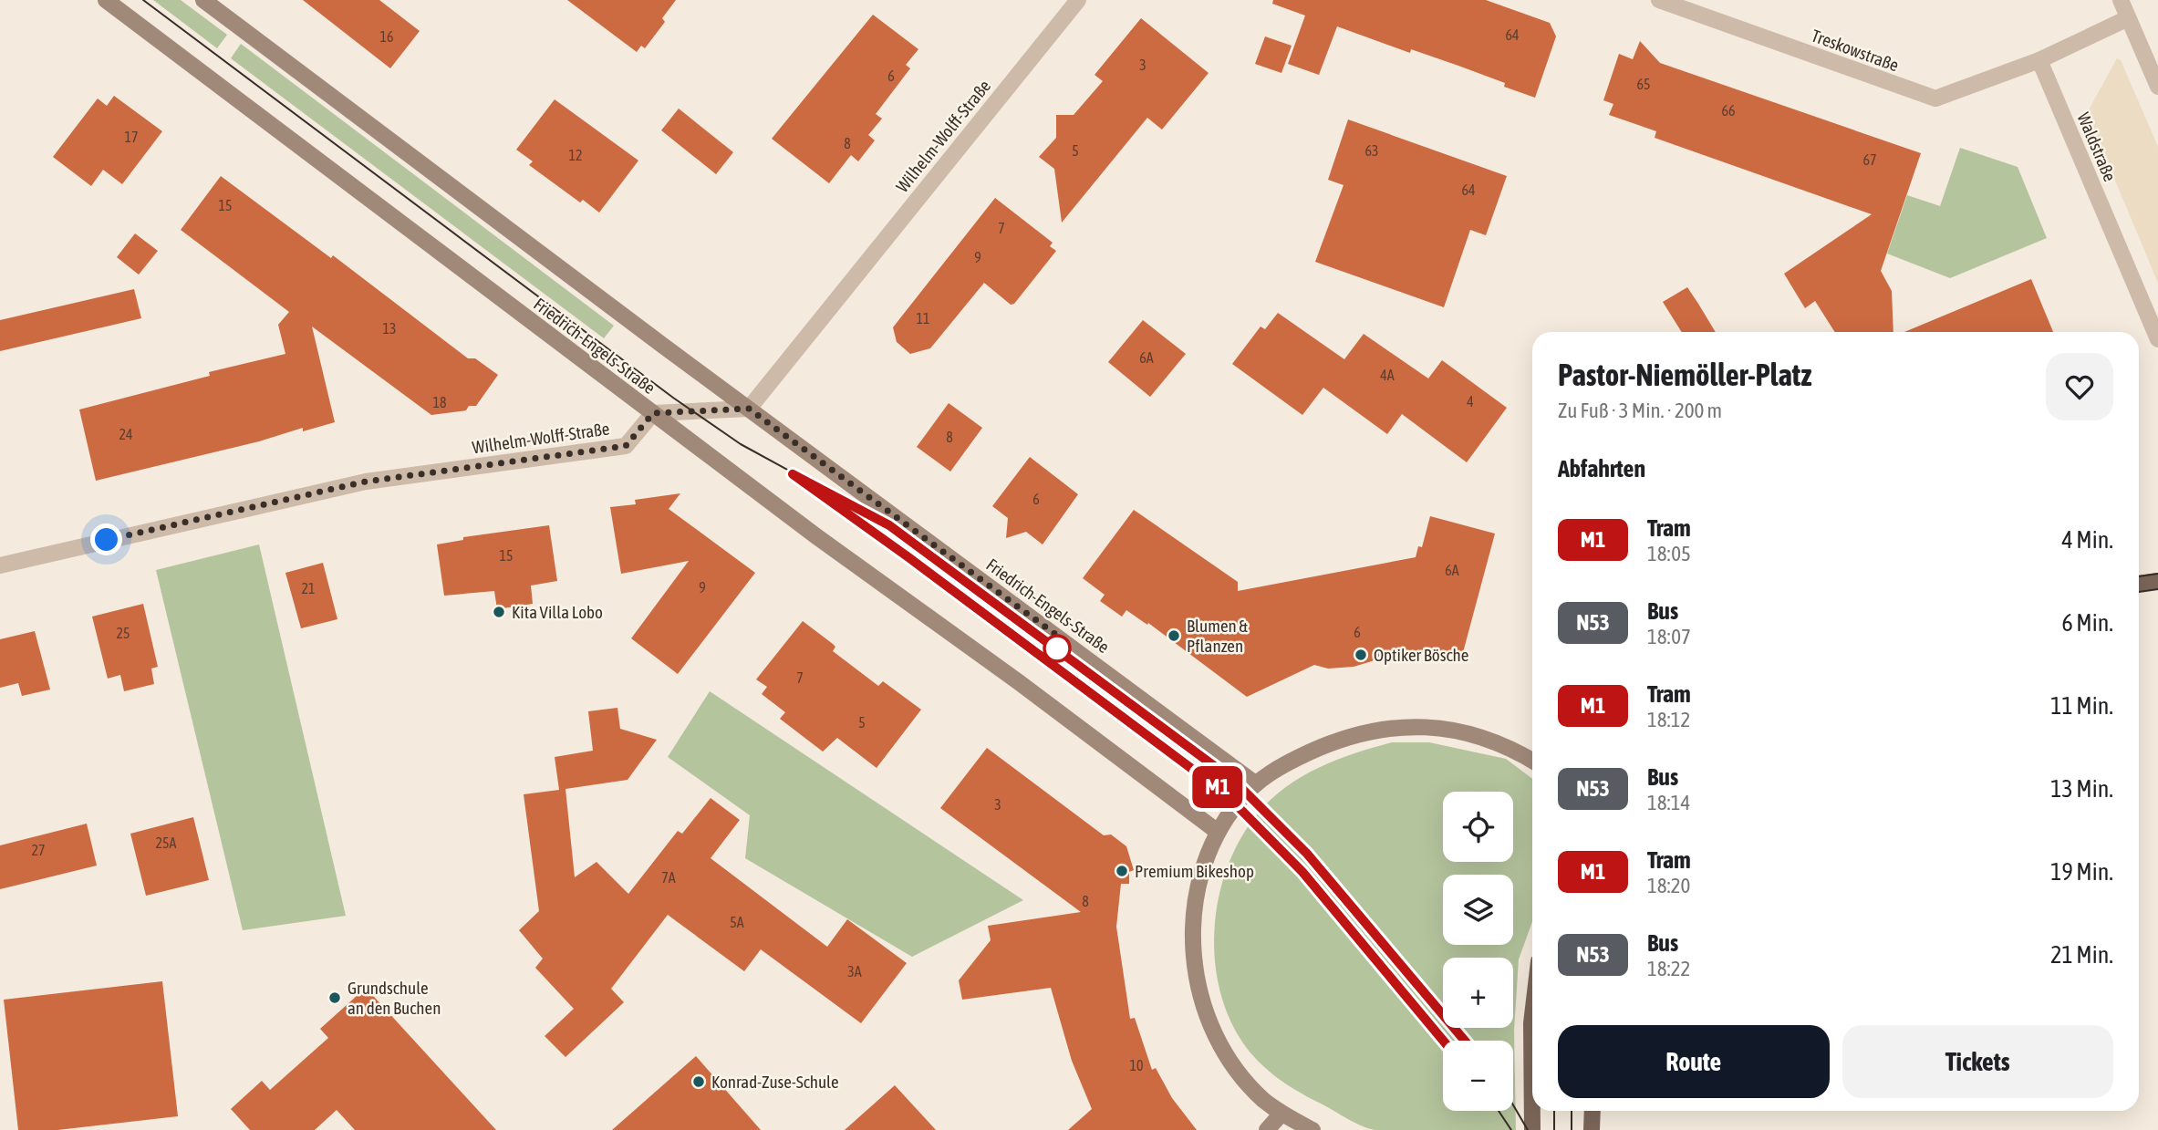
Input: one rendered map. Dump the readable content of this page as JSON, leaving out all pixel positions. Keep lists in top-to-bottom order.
{
  "streets": {
    "main road": ["Friedrich-Engels-Straße"],
    "street": ["Treskowstraße", "Wilhelm-Wolff-Straße", "Waldstraße"]
  },
  "crossings": [
    ["Treskowstraße", "Waldstraße"],
    ["Wilhelm-Wolff-Straße", "Friedrich-Engels-Straße"]
  ],
  "places": [
    "Kita Villa Lobo",
    "Blumen & Pflanzen",
    "Optiker Bösche",
    "Premium Bikeshop",
    "Grundschule an den Buchen",
    "Konrad-Zuse-Schule"
  ],
  "lines": ["tram line M1"],
  "house_numbers": [
    "64",
    "16",
    "3",
    "6",
    "65",
    "66",
    "17",
    "8",
    "5",
    "63",
    "12",
    "67",
    "64",
    "15",
    "7",
    "9",
    "11",
    "13",
    "6A",
    "4A",
    "4",
    "18",
    "24",
    "8",
    "6",
    "15",
    "6A",
    "9",
    "21",
    "6",
    "25",
    "7",
    "5",
    "3",
    "25A",
    "27",
    "7A",
    "8",
    "5A",
    "3A",
    "10"
  ],
  "page": {
    "on_map": "M1",
    "heading": [
      ["Pastor-Niemöller-Platz", "Zu Fuß · 3 Min. · 200 m"],
      "Abfahrten"
    ],
    "list": [
      {
        "mark": "M1",
        "name": "Tram",
        "note": "18:05",
        "value": "4 Min."
      },
      {
        "mark": "N53",
        "name": "Bus",
        "note": "18:07",
        "value": "6 Min."
      },
      {
        "mark": "M1",
        "name": "Tram",
        "note": "18:12",
        "value": "11 Min."
      },
      {
        "mark": "N53",
        "name": "Bus",
        "note": "18:14",
        "value": "13 Min."
      },
      {
        "mark": "M1",
        "name": "Tram",
        "note": "18:20",
        "value": "19 Min."
      },
      {
        "mark": "N53",
        "name": "Bus",
        "note": "18:22",
        "value": "21 Min."
      }
    ],
    "map_buttons": ["+", "−"],
    "buttons": ["Route", "Tickets"]
  }
}
